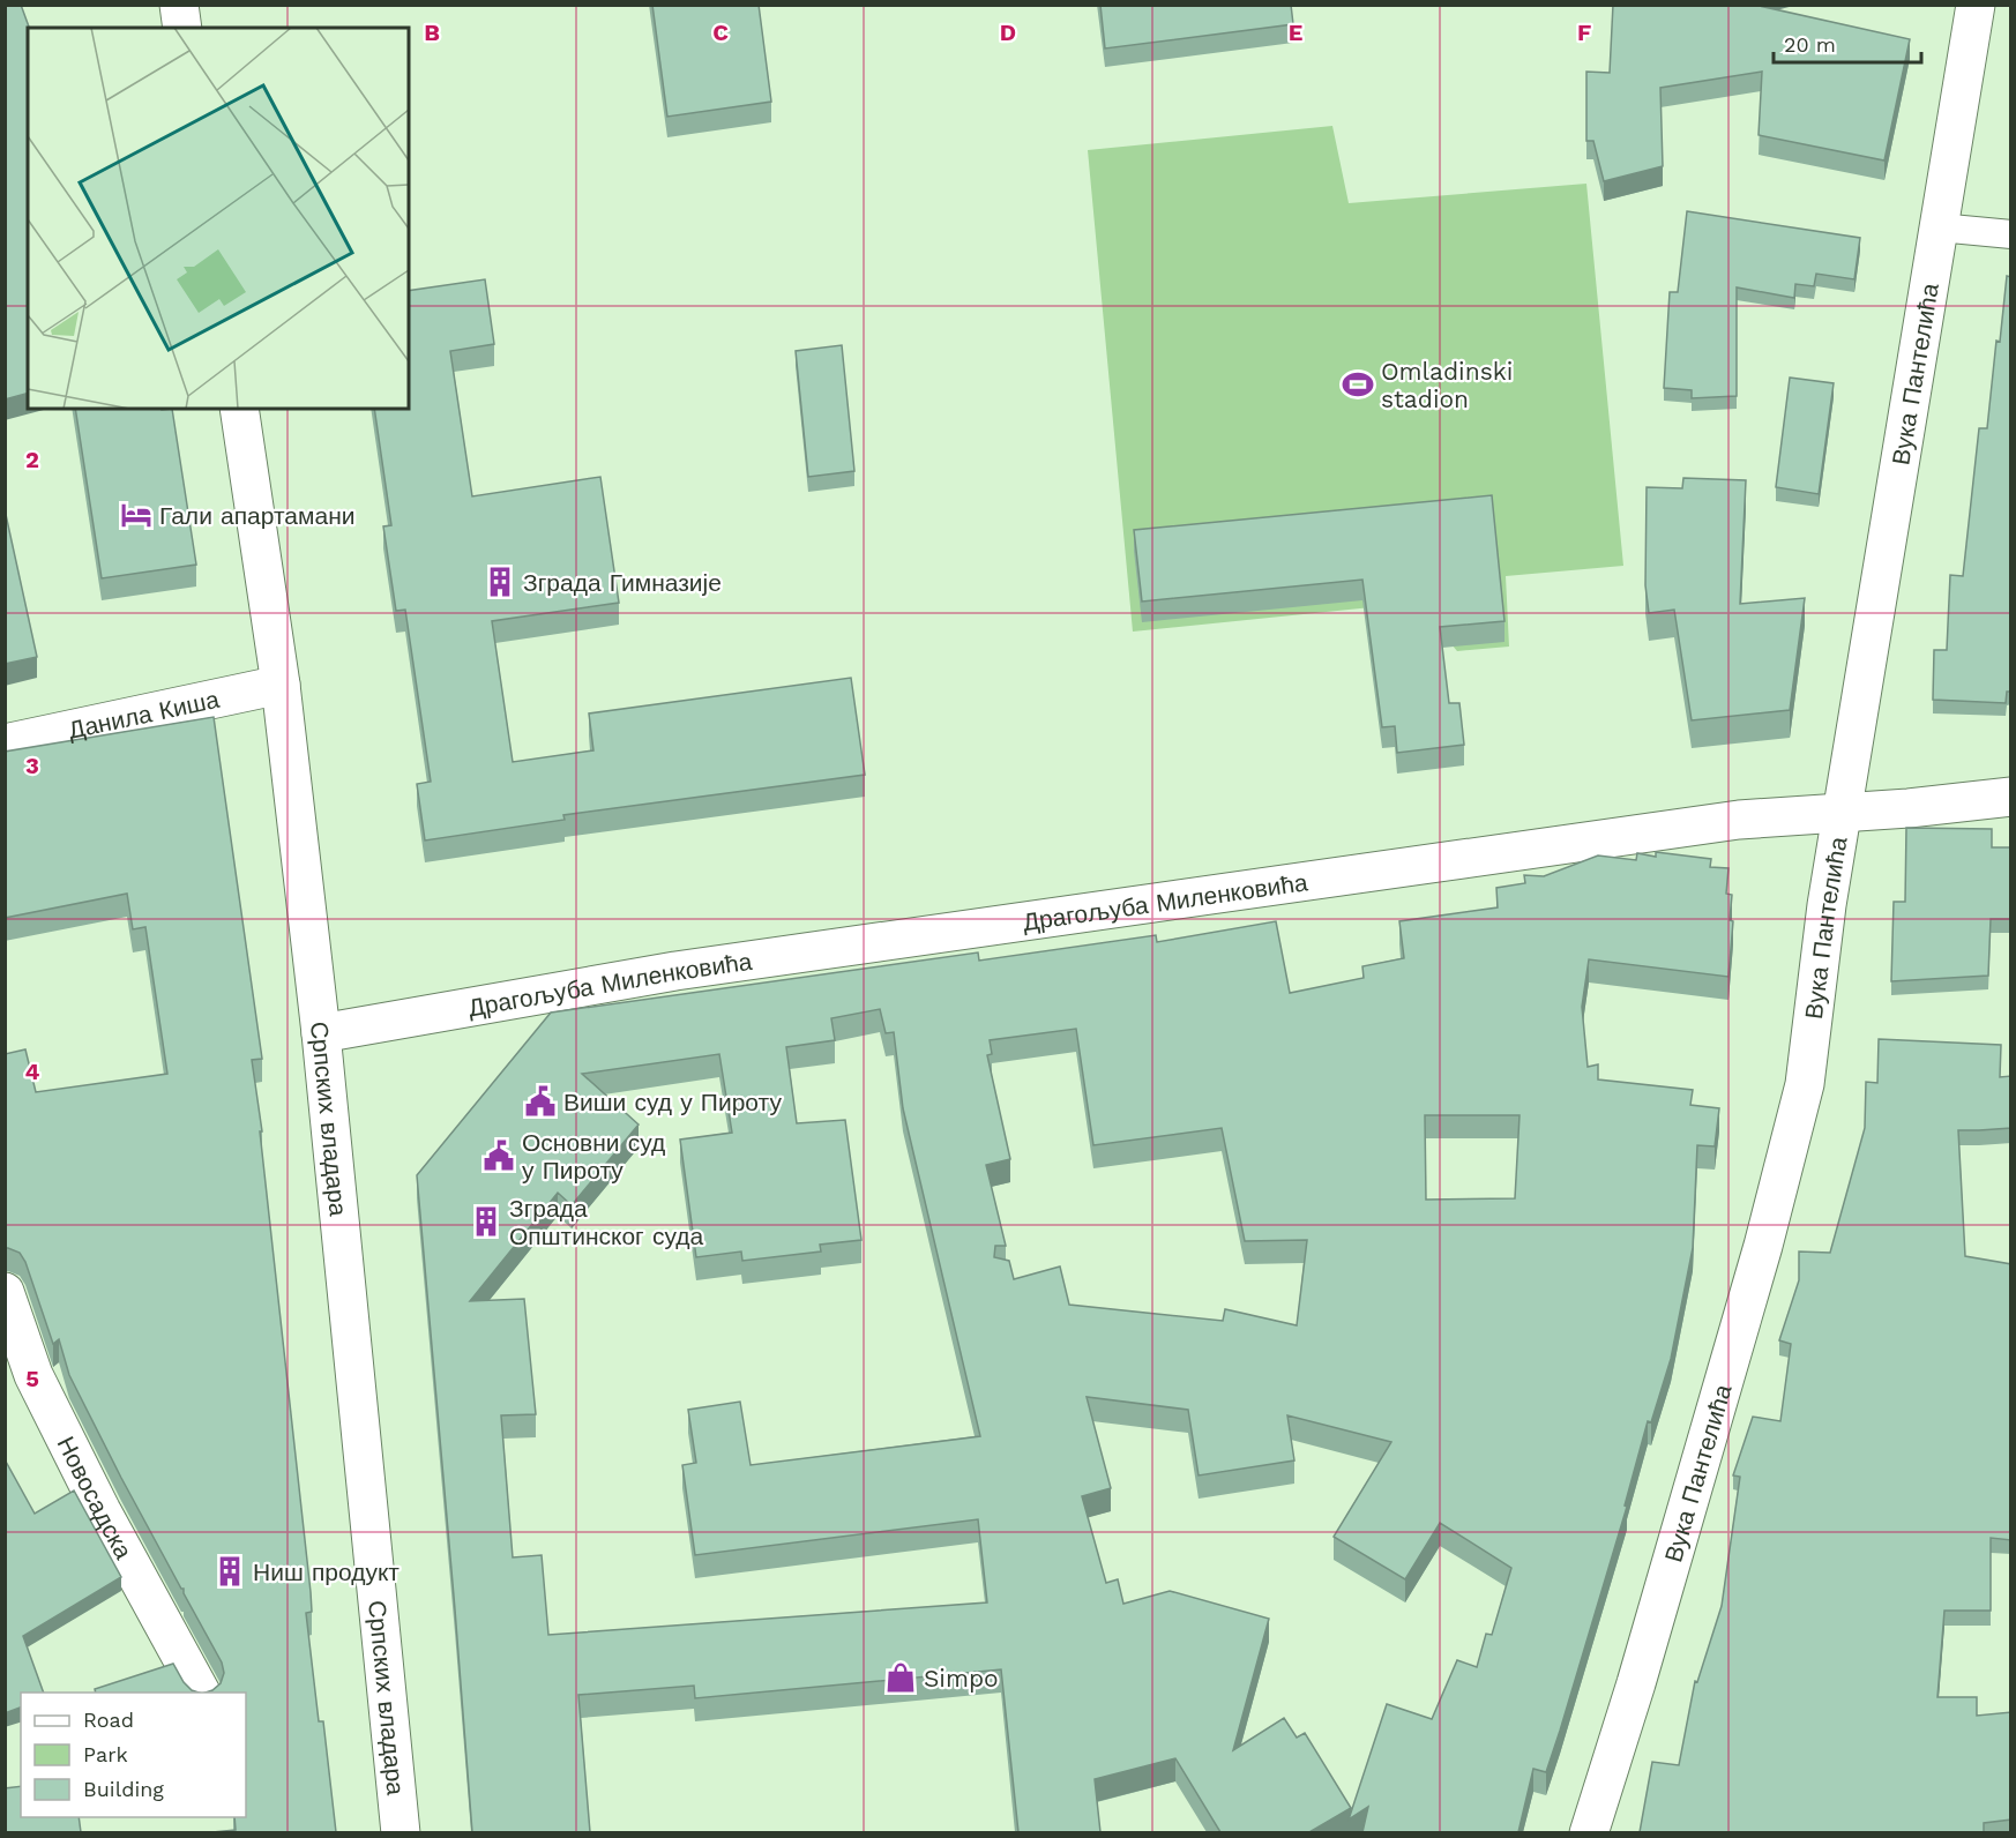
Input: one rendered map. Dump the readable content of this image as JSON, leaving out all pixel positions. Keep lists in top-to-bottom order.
{
  "streets": {
    "street": [
      "Вука Пантелића",
      "Данила Киша",
      "Драгољуба Миленковића",
      "Српских владара",
      "Новосадска"
    ]
  },
  "crossings": [
    ["Вука Пантелића", "Драгољуба Миленковића"],
    ["Данила Киша", "Српских владара"],
    ["Драгољуба Миленковића", "Српских владара"]
  ],
  "places": {
    "sports": ["Omladinski stadion"],
    "hotel": ["Гали апартамани"],
    "building": ["Зграда Гимназије", "Зграда Општинског суда", "Ниш продукт"],
    "public building": ["Виши суд у Пироту", "Основни суд у Пироту"],
    "shop": ["Simpo"]
  },
  "legend": ["Road", "Park", "Building"],
  "scale_bar": "20 m",
  "grid": {
    "columns": [
      "B",
      "C",
      "D",
      "E",
      "F"
    ],
    "rows": [
      "2",
      "3",
      "4",
      "5"
    ]
  }
}
